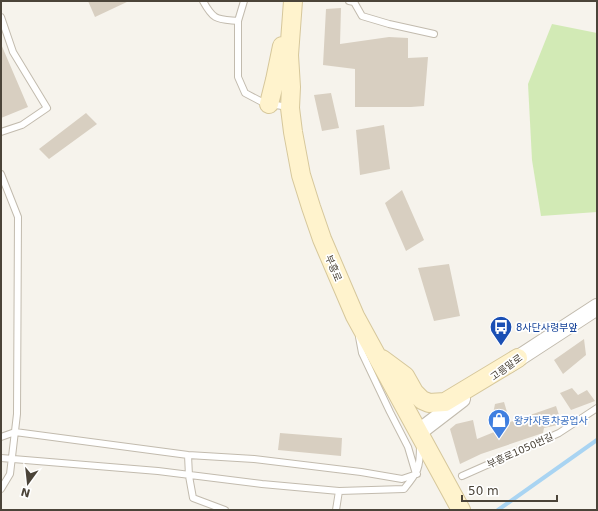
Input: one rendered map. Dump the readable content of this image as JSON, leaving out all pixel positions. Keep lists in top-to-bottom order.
{
  "streets": {
    "main road": ["부흥로"],
    "street": ["고릉말로"],
    "lane": ["부흥로1050번길"]
  },
  "crossings": [
    ["부흥로", "고릉말로"]
  ],
  "places": {
    "bus stop": ["8사단사령부앞"],
    "shop": ["왕카자동차공업사"]
  },
  "scale_bar": "50 m",
  "north": "bottom"
}
